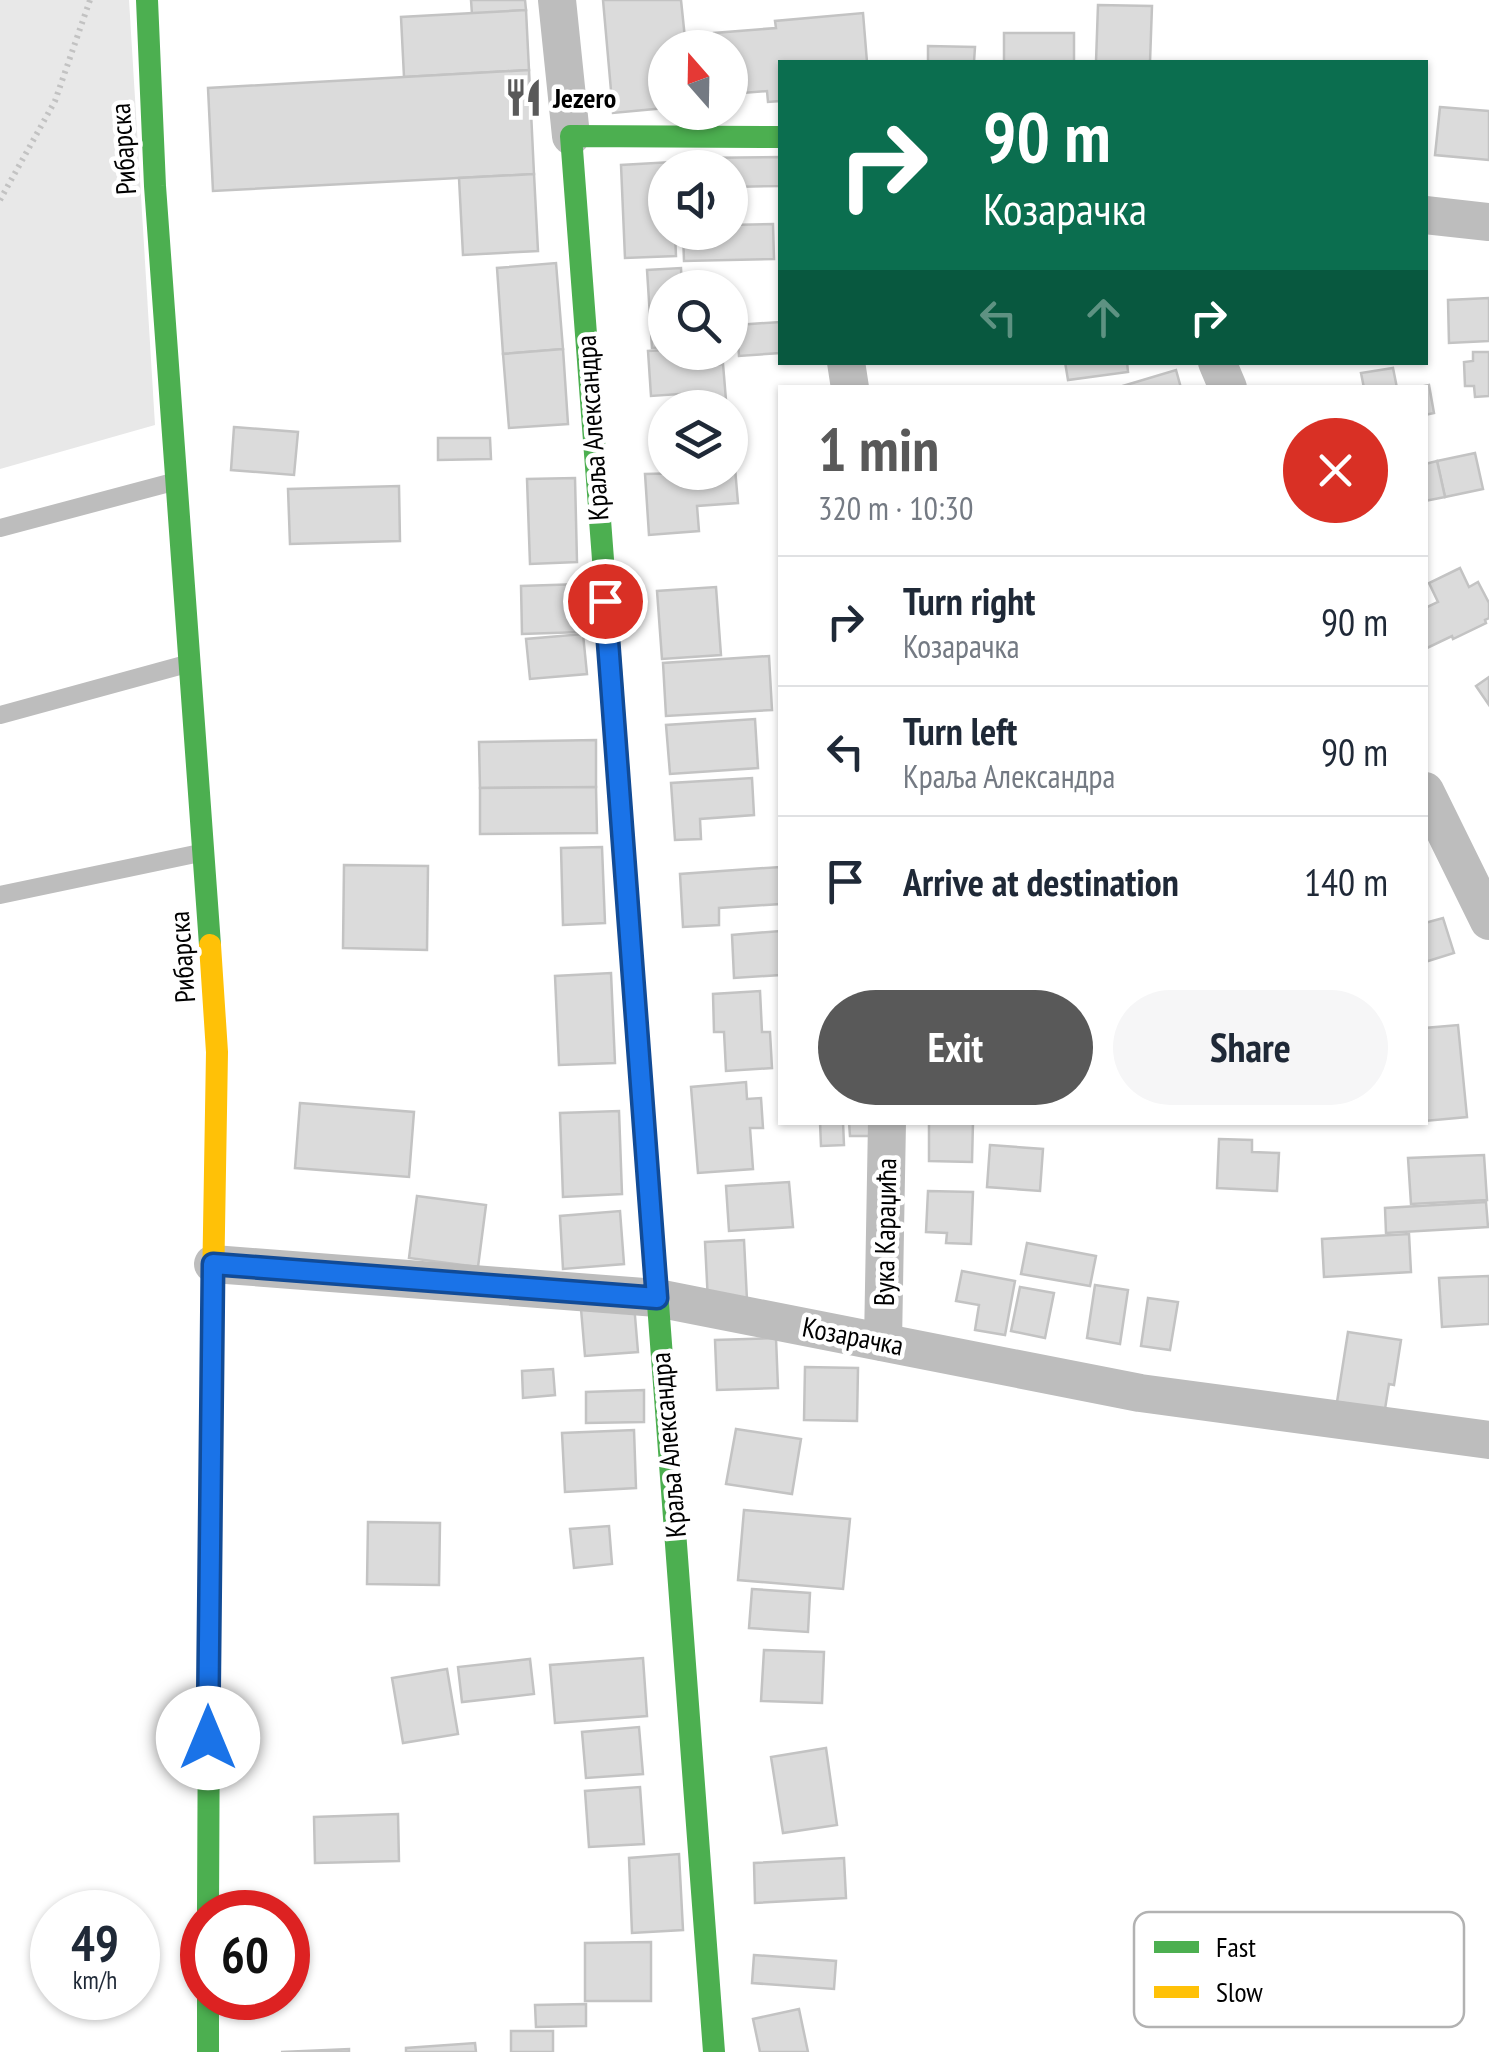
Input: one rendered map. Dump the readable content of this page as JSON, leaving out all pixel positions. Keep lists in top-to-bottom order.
{
  "streets": {
    "street": [
      "Рибарска",
      "Краља Александра",
      "Вука Караџића",
      "Козарачка"
    ]
  },
  "crossings": [
    ["Рибарска", "Козарачка"],
    ["Краља Александра", "Козарачка"],
    ["Вука Караџића", "Козарачка"]
  ],
  "places": {
    "restaurant": ["Jezero"]
  },
  "legend": ["Fast", "Slow"],
  "north": "top",
  "page": {
    "turn": ["90 m", "Козарачка"],
    "heading": ["1 min", "320 m · 10:30"],
    "list": [
      {
        "name": "Turn right",
        "note": "Козарачка",
        "value": "90 m"
      },
      {
        "name": "Turn left",
        "note": "Краља Александра",
        "value": "90 m"
      },
      {
        "name": "Arrive at destination",
        "value": "140 m"
      }
    ],
    "buttons": ["Exit", "Share"],
    "speed": "49 km/h",
    "limit": "60"
  }
}
